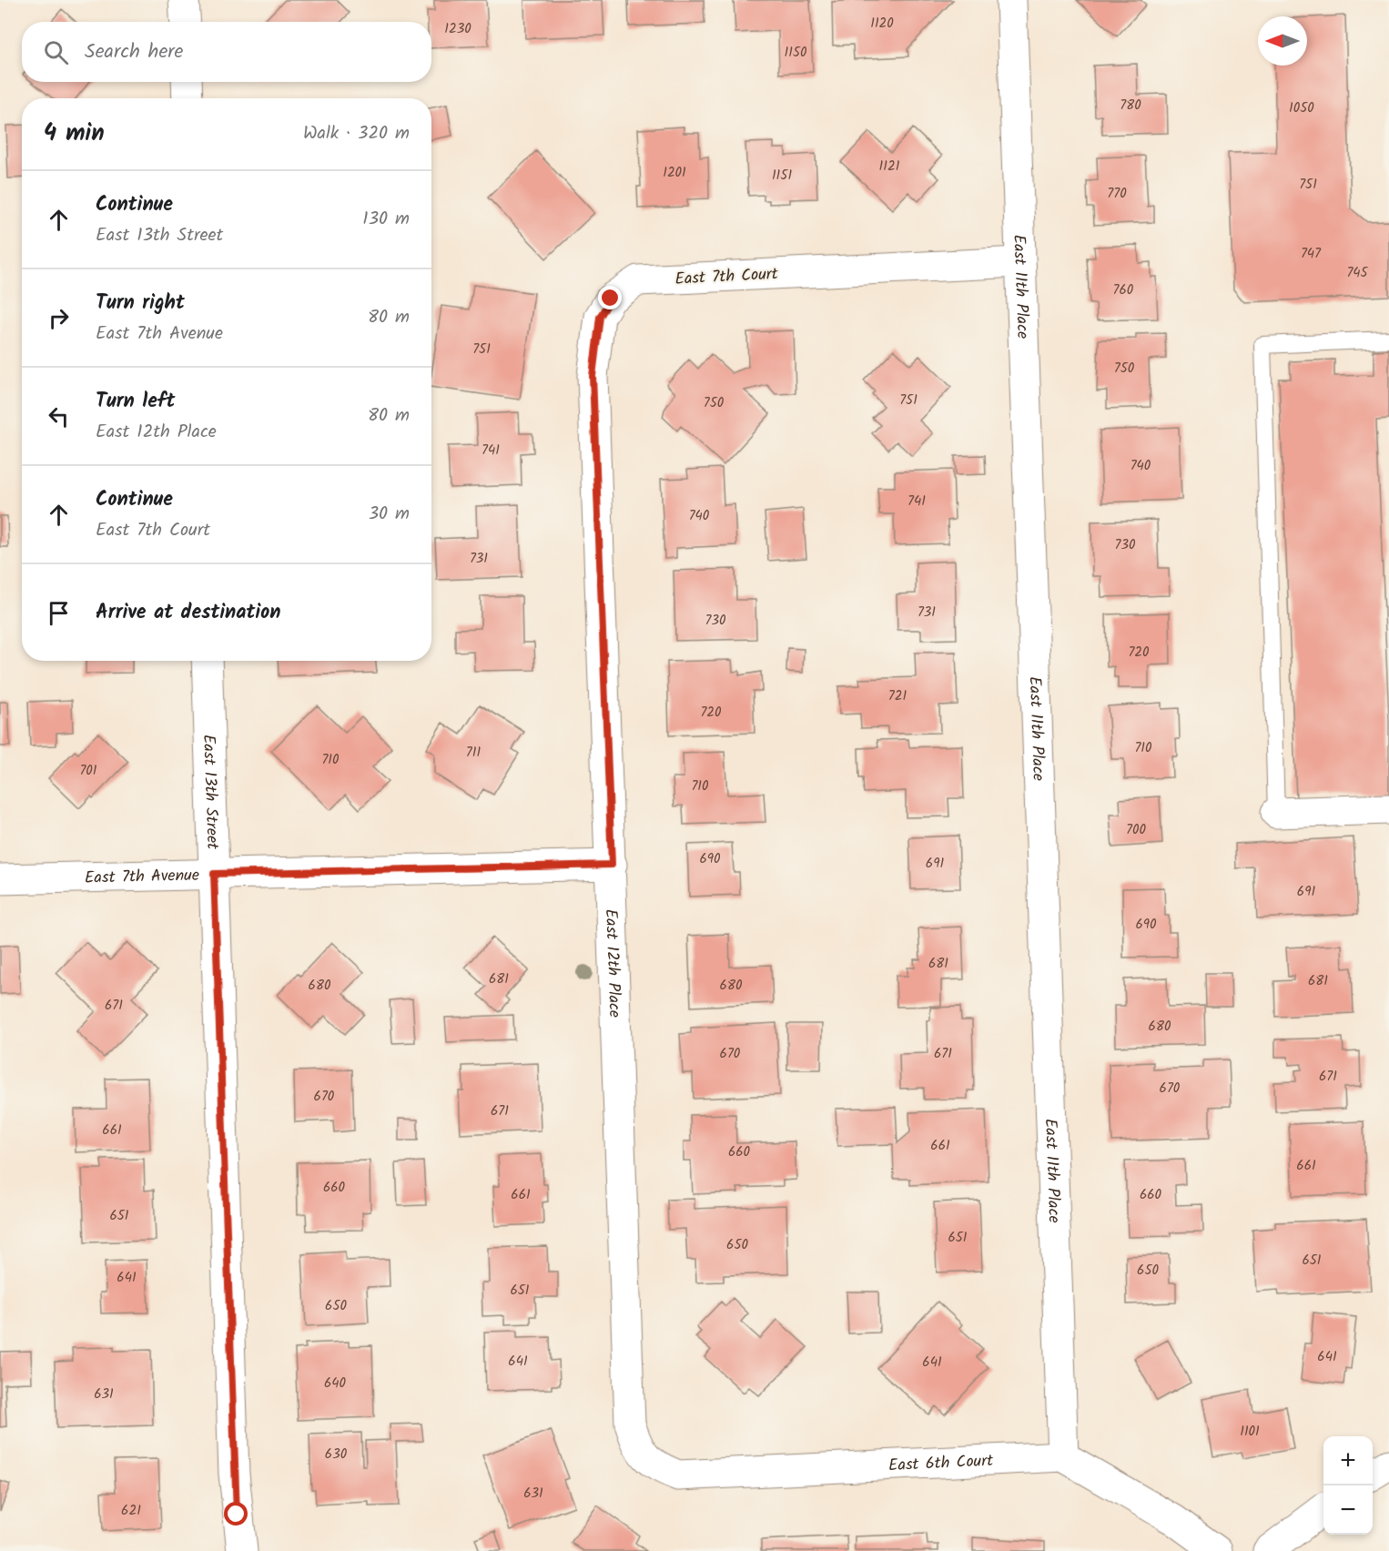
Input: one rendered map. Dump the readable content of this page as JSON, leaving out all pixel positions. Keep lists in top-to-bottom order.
{
  "streets": {
    "street": [
      "East 7th Court",
      "East 11th Place",
      "East 13th Street",
      "East 7th Avenue",
      "East 12th Place",
      "East 6th Court"
    ]
  },
  "crossings": [
    ["East 7th Court", "East 11th Place"],
    ["East 7th Court", "East 12th Place"],
    ["East 11th Place", "East 6th Court"],
    ["East 13th Street", "East 7th Avenue"],
    ["East 7th Avenue", "East 12th Place"],
    ["East 12th Place", "East 6th Court"]
  ],
  "house_numbers": [
    "1120",
    "1230",
    "1150",
    "780",
    "1050",
    "1121",
    "1201",
    "1151",
    "751",
    "770",
    "747",
    "745",
    "760",
    "751",
    "750",
    "751",
    "750",
    "741",
    "740",
    "741",
    "740",
    "730",
    "731",
    "731",
    "730",
    "720",
    "721",
    "720",
    "710",
    "711",
    "710",
    "701",
    "710",
    "700",
    "690",
    "691",
    "691",
    "690",
    "681",
    "681",
    "681",
    "680",
    "680",
    "671",
    "680",
    "670",
    "671",
    "671",
    "670",
    "670",
    "671",
    "661",
    "661",
    "660",
    "661",
    "660",
    "661",
    "660",
    "651",
    "651",
    "650",
    "651",
    "650",
    "641",
    "651",
    "650",
    "641",
    "641",
    "641",
    "640",
    "631",
    "1101",
    "630",
    "631",
    "621"
  ],
  "north": "left",
  "page": {
    "search": "Search here",
    "heading": ["4 min", "Walk · 320 m"],
    "list": [
      ["Continue", "East 13th Street", "130 m"],
      ["Turn right", "East 7th Avenue", "80 m"],
      ["Turn left", "East 12th Place", "80 m"],
      ["Continue", "East 7th Court", "30 m"],
      "Arrive at destination"
    ],
    "map_buttons": ["+", "−"]
  }
}
